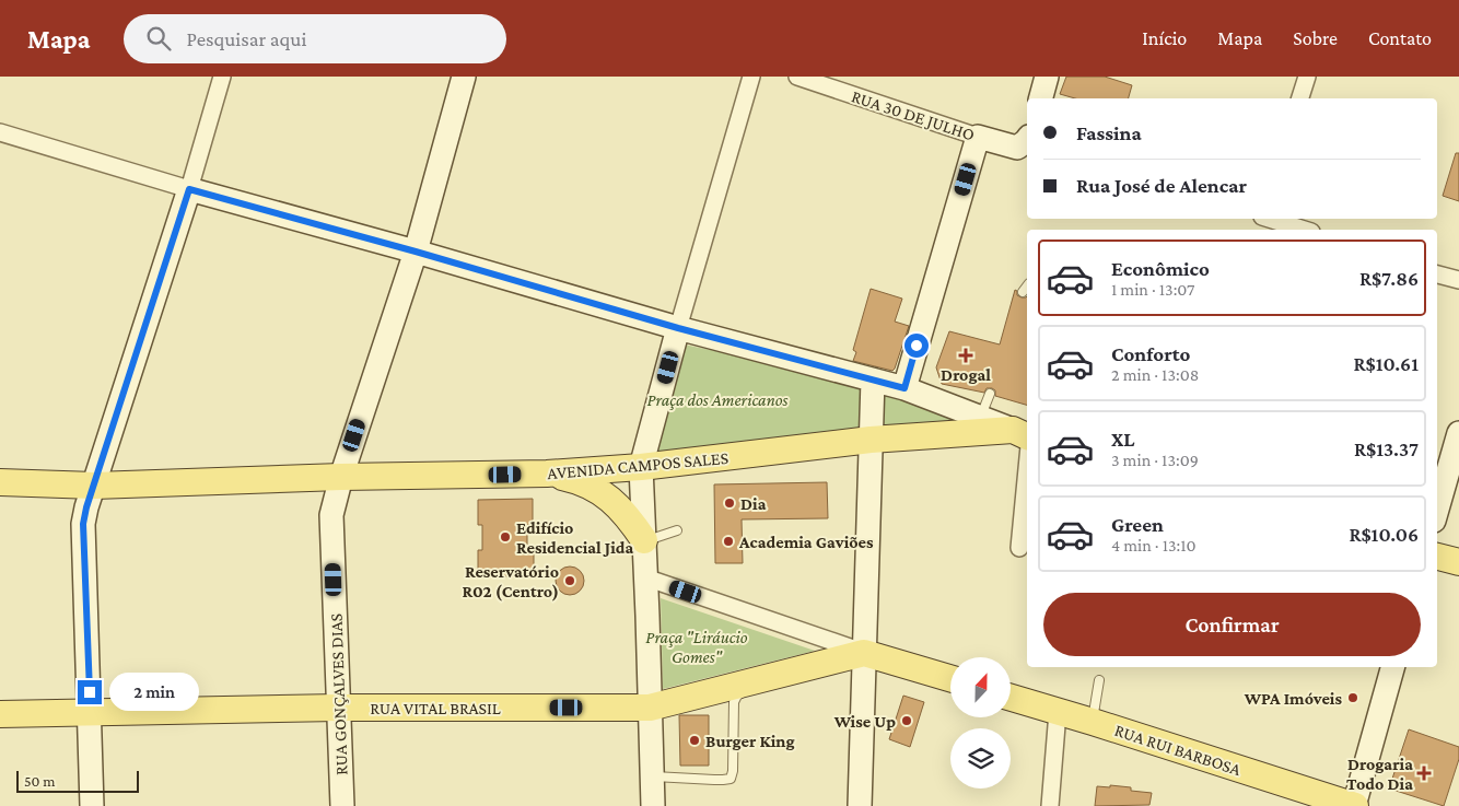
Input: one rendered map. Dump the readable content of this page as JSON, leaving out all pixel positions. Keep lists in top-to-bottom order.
{
  "streets": {
    "main road": [
      "RUA 30 DE JULHO",
      "AVENIDA CAMPOS SALES",
      "RUA GONÇALVES DIAS",
      "RUA VITAL BRASIL",
      "RUA RUI BARBOSA"
    ]
  },
  "crossings": [
    ["AVENIDA CAMPOS SALES", "RUA GONÇALVES DIAS"],
    ["RUA GONÇALVES DIAS", "RUA VITAL BRASIL"]
  ],
  "parks": ["Praça dos Americanos", "Praça \"Liráucio Gomes\""],
  "places": {
    "health": ["Drogal", "Drogaria Todo Dia"],
    "other": [
      "Dia",
      "Edifício Residencial Jida",
      "Academia Gaviões",
      "Reservatório R02 (Centro)",
      "WPA Imóveis",
      "Wise Up",
      "Burger King"
    ]
  },
  "scale_bar": "50 m",
  "north": "top",
  "page": {
    "header": "Mapa",
    "search": "Pesquisar aqui",
    "nav": [
      "Início",
      "Mapa",
      "Sobre",
      "Contato"
    ],
    "banner": ["Fassina", "Rua José de Alencar"],
    "list": [
      {
        "name": "Econômico",
        "note": "1 min · 13:07",
        "value": "R$7.86"
      },
      {
        "name": "Conforto",
        "note": "2 min · 13:08",
        "value": "R$10.61"
      },
      {
        "name": "XL",
        "note": "3 min · 13:09",
        "value": "R$13.37"
      },
      {
        "name": "Green",
        "note": "4 min · 13:10",
        "value": "R$10.06"
      }
    ],
    "buttons": "Confirmar",
    "bubble": "2 min",
    "scale": "50 m"
  }
}
